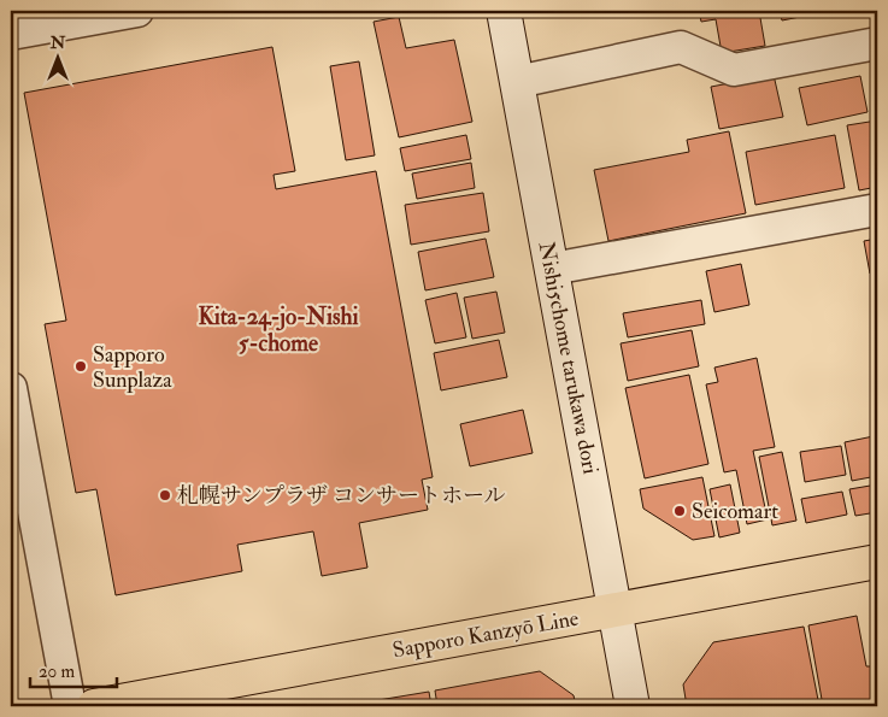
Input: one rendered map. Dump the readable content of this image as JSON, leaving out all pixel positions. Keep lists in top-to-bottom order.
{
  "streets": {
    "main road": ["Sapporo Kanzyō Line"],
    "street": ["Nishi5chome tarukawa dori"]
  },
  "crossings": [
    ["Nishi5chome tarukawa dori", "Sapporo Kanzyō Line"]
  ],
  "districts": ["Kita-24-jo-Nishi 5-chome"],
  "places": ["Sapporo Sunplaza", "札幌サンプラザ コンサートホール", "Seicomart"],
  "scale_bar": "20 m",
  "north": "top"
}
